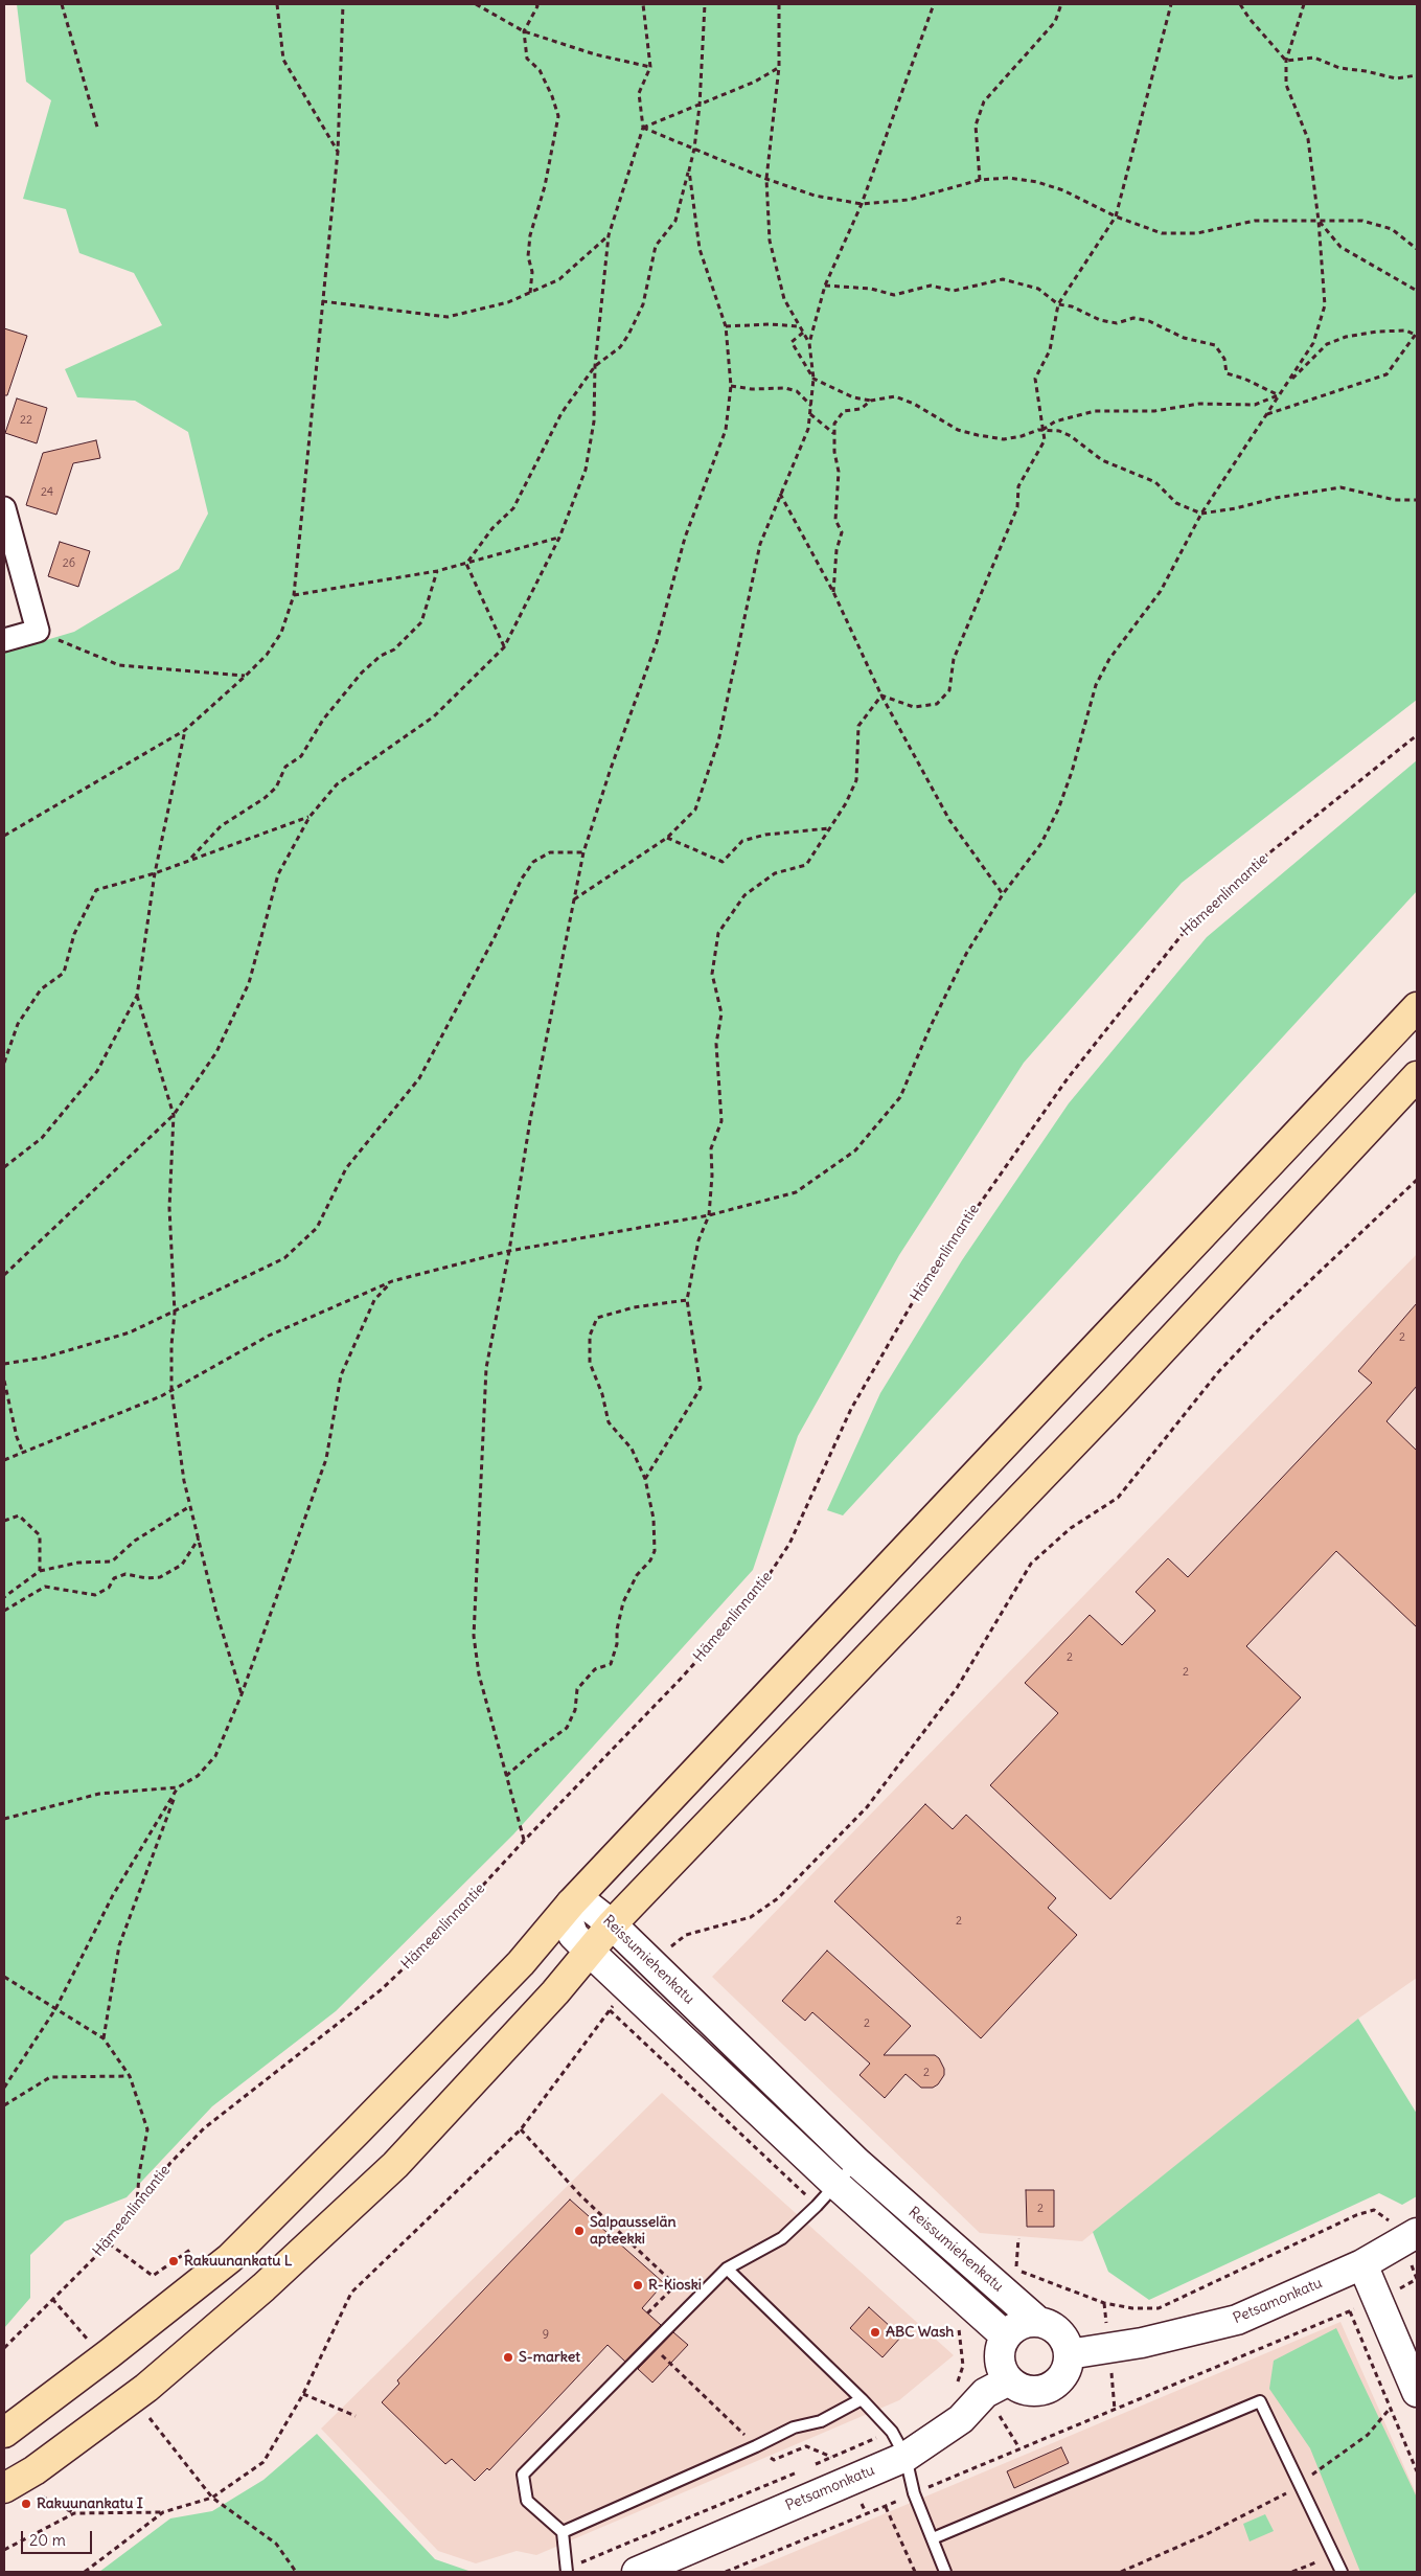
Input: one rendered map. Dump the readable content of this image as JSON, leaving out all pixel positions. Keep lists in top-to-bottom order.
{
  "streets": {
    "street": ["Reissumiehenkatu", "Petsamonkatu"],
    "path": ["Hämeenlinnantie"]
  },
  "crossings": [
    ["Reissumiehenkatu", "Petsamonkatu"]
  ],
  "places": [
    "Salpausselän apteekki",
    "Rakuunankatu L",
    "R-Kioski",
    "ABC Wash",
    "S-market",
    "Rakuunankatu I"
  ],
  "house_numbers": [
    "22",
    "24",
    "26",
    "2",
    "2",
    "2",
    "2",
    "2",
    "2",
    "2",
    "9"
  ],
  "scale_bar": "20 m"
}
